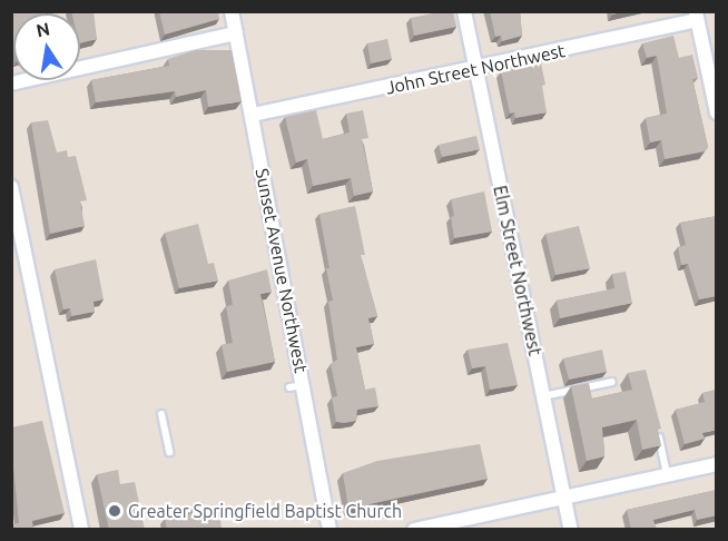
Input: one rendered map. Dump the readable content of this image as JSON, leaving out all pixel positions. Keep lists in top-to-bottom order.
{
  "streets": {
    "street": ["John Street Northwest", "Sunset Avenue Northwest", "Elm Street Northwest"]
  },
  "crossings": [
    ["John Street Northwest", "Sunset Avenue Northwest"],
    ["John Street Northwest", "Elm Street Northwest"]
  ],
  "places": ["Greater Springfield Baptist Church"],
  "north": "top"
}
